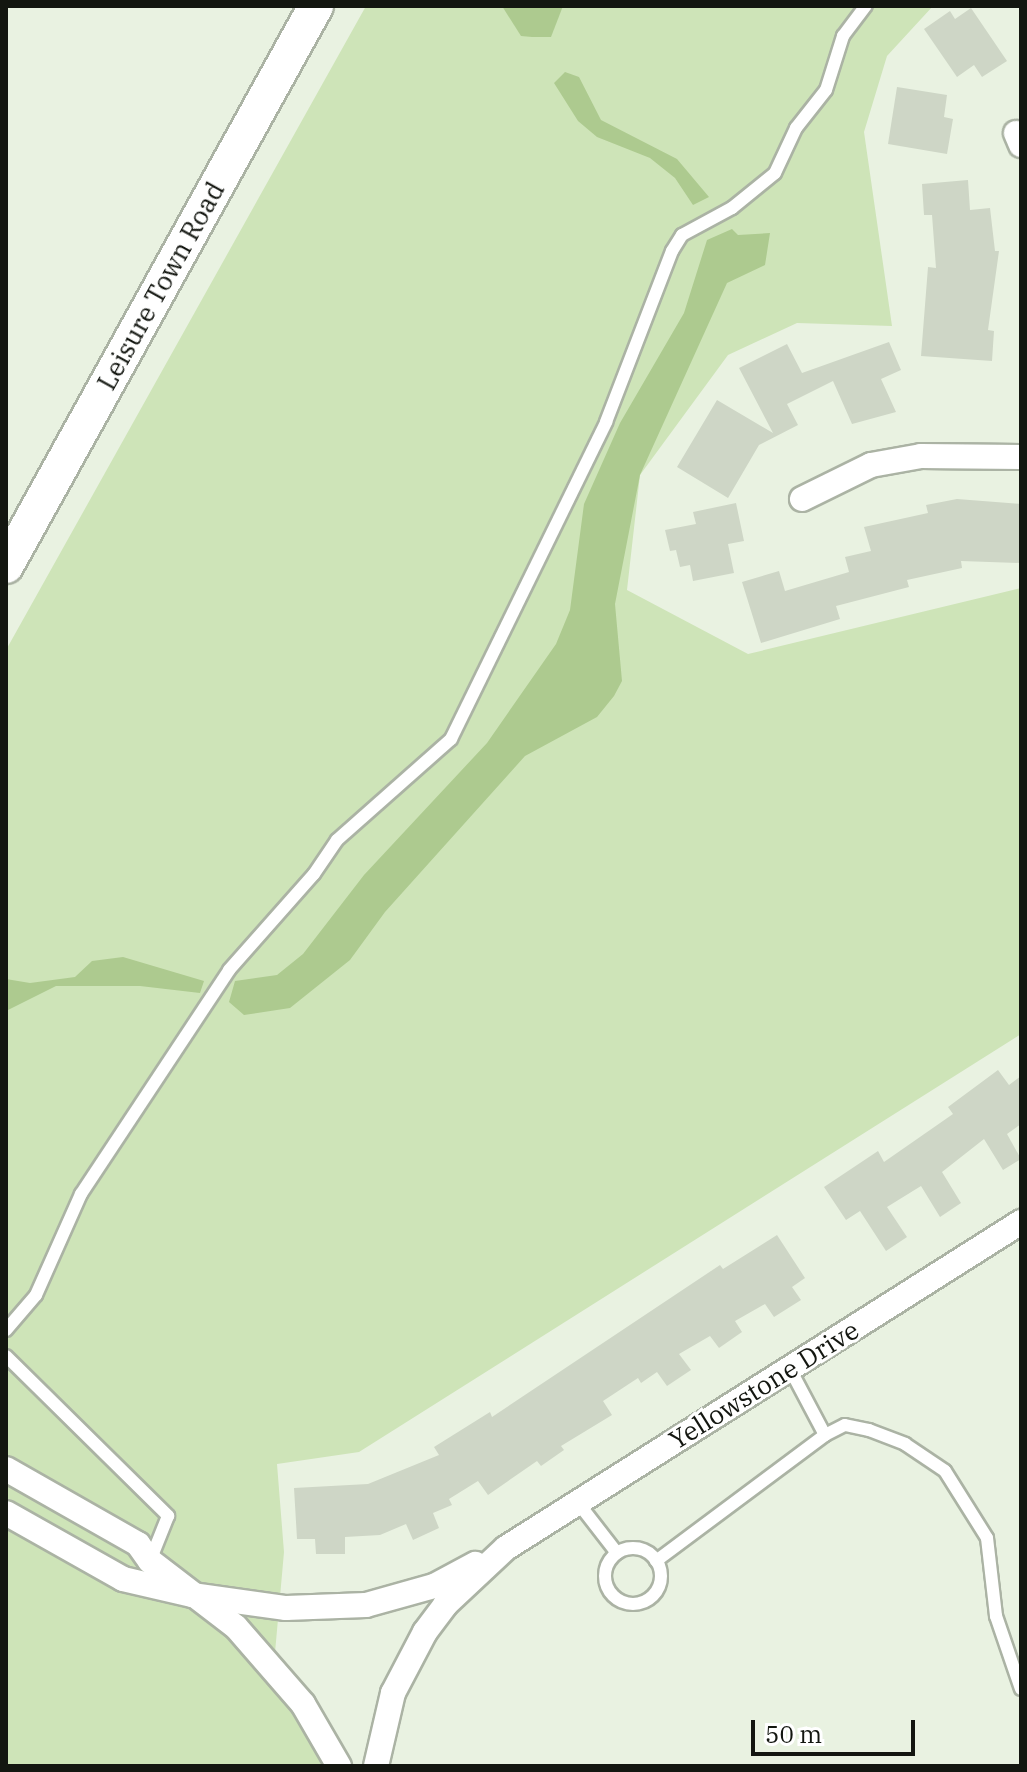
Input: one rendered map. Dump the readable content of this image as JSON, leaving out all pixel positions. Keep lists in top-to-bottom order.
{
  "streets": {
    "main road": ["Leisure Town Road"],
    "street": ["Yellowstone Drive"]
  },
  "scale_bar": "50 m"
}
